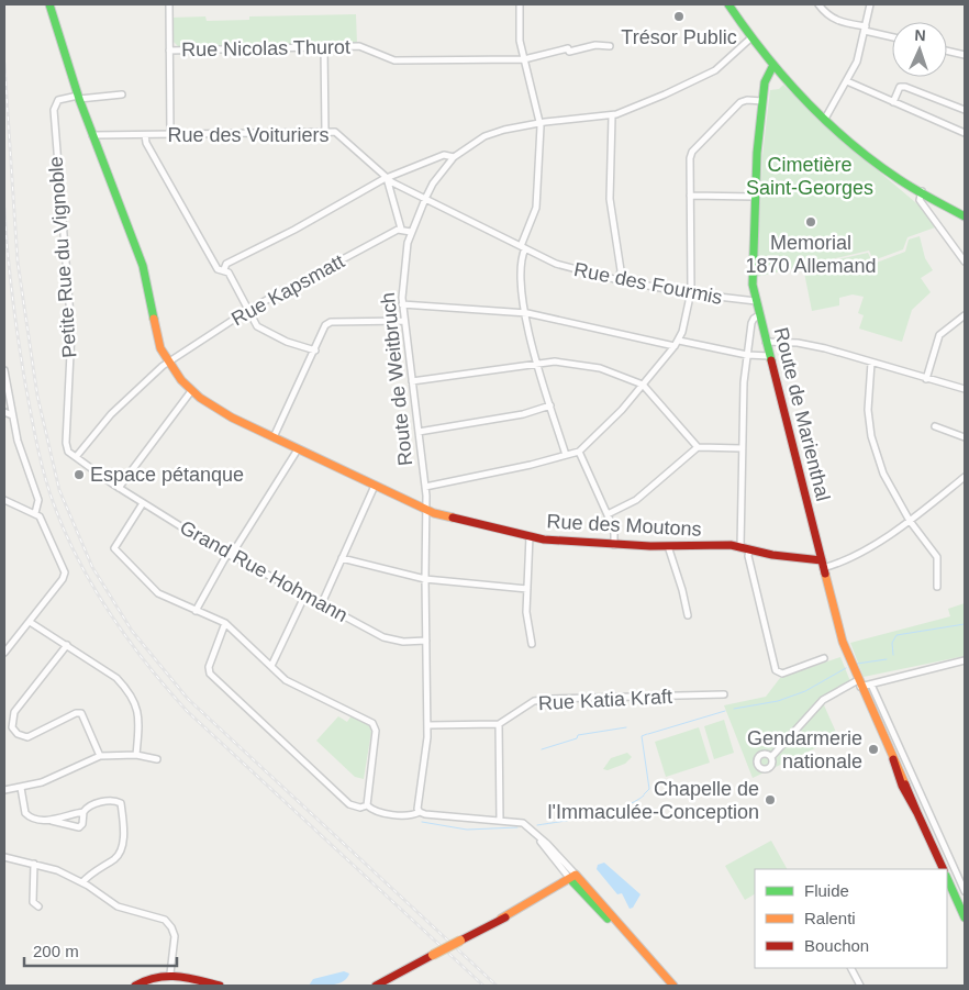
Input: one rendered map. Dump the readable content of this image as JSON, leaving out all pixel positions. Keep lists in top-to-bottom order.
{
  "streets": {
    "street": [
      "Rue Nicolas Thurot",
      "Rue des Voituriers",
      "Petite Rue du Vignoble",
      "Rue des Fourmis",
      "Rue Kapsmatt",
      "Route de Weitbruch",
      "Route de Marienthal",
      "Rue des Moutons",
      "Grand Rue Hohmann",
      "Rue Katia Kraft"
    ]
  },
  "crossings": [
    ["Rue des Voituriers", "Rue des Fourmis"],
    ["Rue des Voituriers", "Route de Weitbruch"],
    ["Rue des Voituriers", "Rue des Moutons"],
    ["Petite Rue du Vignoble", "Rue Kapsmatt"],
    ["Petite Rue du Vignoble", "Rue des Moutons"],
    ["Petite Rue du Vignoble", "Grand Rue Hohmann"],
    ["Rue des Fourmis", "Route de Weitbruch"],
    ["Rue des Fourmis", "Route de Marienthal"],
    ["Rue Kapsmatt", "Rue des Moutons"],
    ["Rue Kapsmatt", "Grand Rue Hohmann"],
    ["Route de Weitbruch", "Rue des Moutons"],
    ["Route de Weitbruch", "Grand Rue Hohmann"],
    ["Route de Marienthal", "Rue des Moutons"]
  ],
  "parks": ["Cimetière Saint-Georges"],
  "places": [
    "Trésor Public",
    "Memorial 1870 Allemand",
    "Espace pétanque",
    "Gendarmerie nationale",
    "Chapelle de l'Immaculée-Conception"
  ],
  "legend": ["Fluide", "Ralenti", "Bouchon"],
  "scale_bar": "200 m",
  "north": "top"
}
